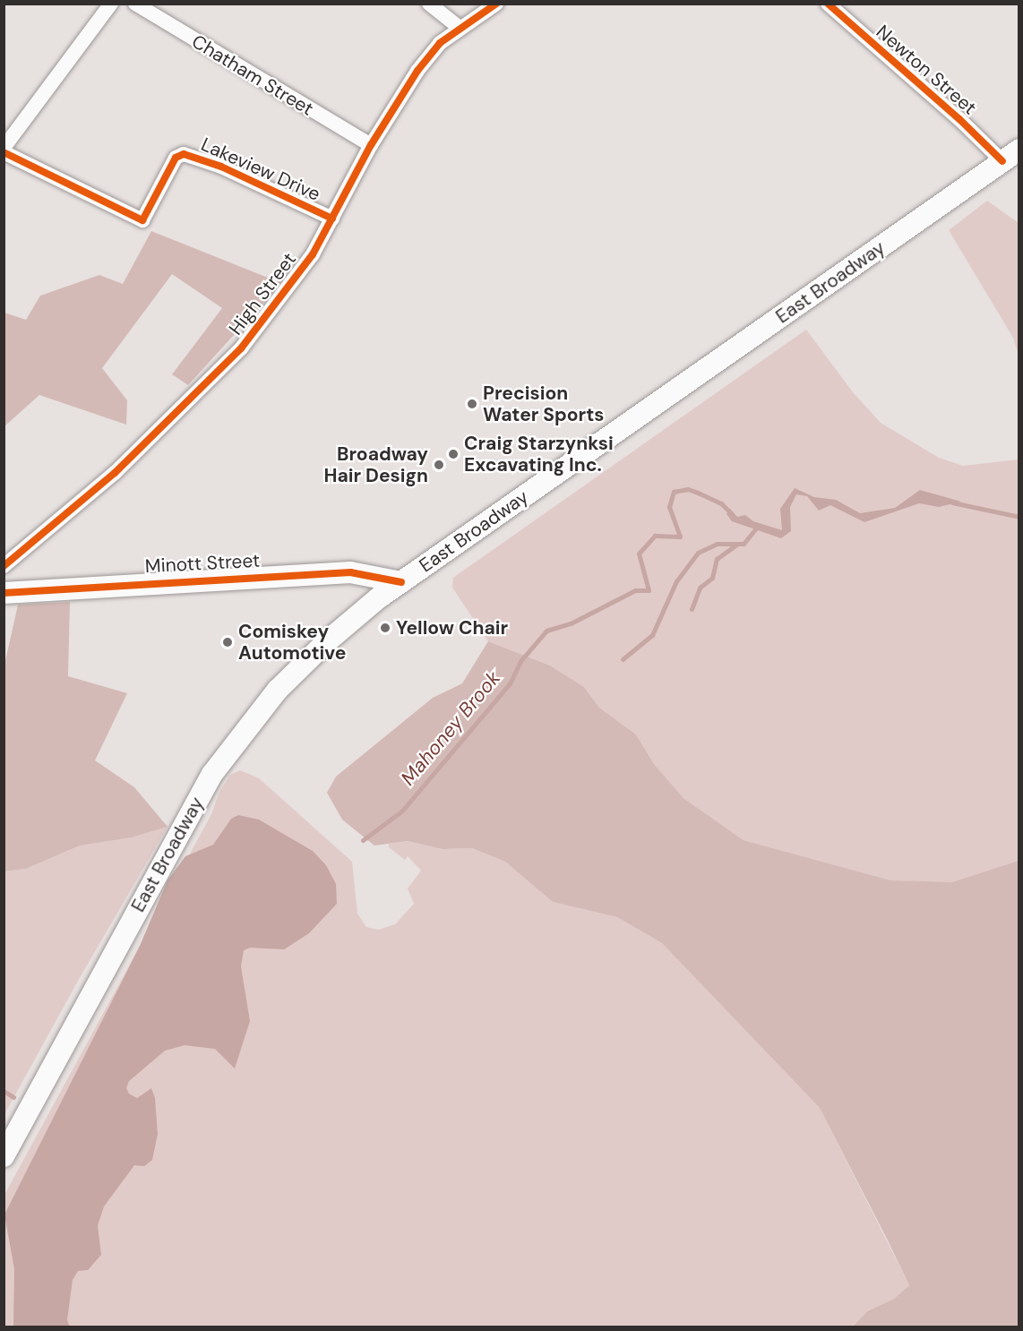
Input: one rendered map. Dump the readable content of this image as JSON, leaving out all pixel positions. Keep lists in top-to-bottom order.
{
  "streets": {
    "main road": ["East Broadway", "Minott Street"],
    "street": [
      "Newton Street",
      "Chatham Street",
      "Lakeview Drive",
      "High Street"
    ]
  },
  "crossings": [
    ["Newton Street", "East Broadway"],
    ["Chatham Street", "High Street"],
    ["Lakeview Drive", "High Street"],
    ["East Broadway", "Minott Street"]
  ],
  "water": ["Mahoney Brook"],
  "places": [
    "Precision Water Sports",
    "Craig Starzynksi Excavating Inc.",
    "Broadway Hair Design",
    "Yellow Chair",
    "Comiskey Automotive"
  ]
}
